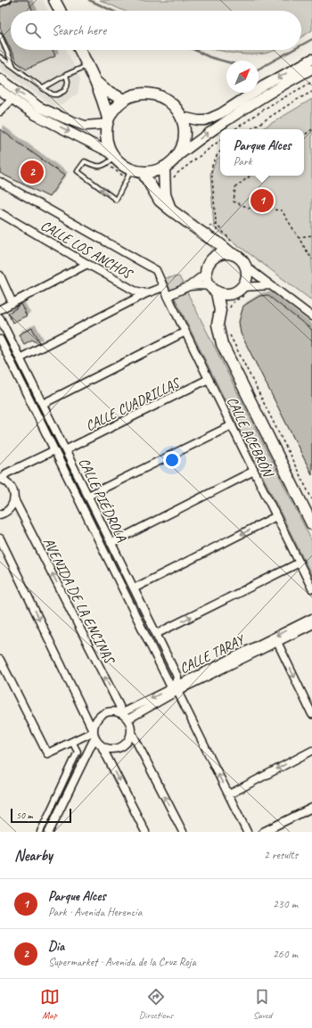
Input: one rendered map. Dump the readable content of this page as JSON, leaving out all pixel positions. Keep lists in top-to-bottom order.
{
  "streets": {
    "street": [
      "CALLE LOS ANCHOS",
      "CALLE CUADRILLAS",
      "CALLE ACEBRÓN",
      "CALLE PIÉDROLA",
      "AVENIDA DE LA ENCINAS",
      "CALLE TARAY"
    ]
  },
  "crossings": [
    ["CALLE CUADRILLAS", "CALLE ACEBRÓN"],
    ["CALLE CUADRILLAS", "CALLE PIÉDROLA"],
    ["CALLE PIÉDROLA", "CALLE TARAY"],
    ["AVENIDA DE LA ENCINAS", "CALLE TARAY"]
  ],
  "scale_bar": "50 m",
  "north": "top right",
  "page": {
    "search": "Search here",
    "popup": ["Parque Alces", "Park"],
    "pins": ["2", "1"],
    "scale": "50 m",
    "heading": ["Nearby", "2 results"],
    "list": [
      {
        "mark": "1",
        "name": "Parque Alces",
        "note": "Park · Avenida Herencia",
        "value": "230 m"
      },
      {
        "mark": "2",
        "name": "Dia",
        "note": "Supermarket · Avenida de la Cruz Roja",
        "value": "260 m"
      }
    ],
    "nav": ["Map", "Directions", "Saved"]
  }
}
